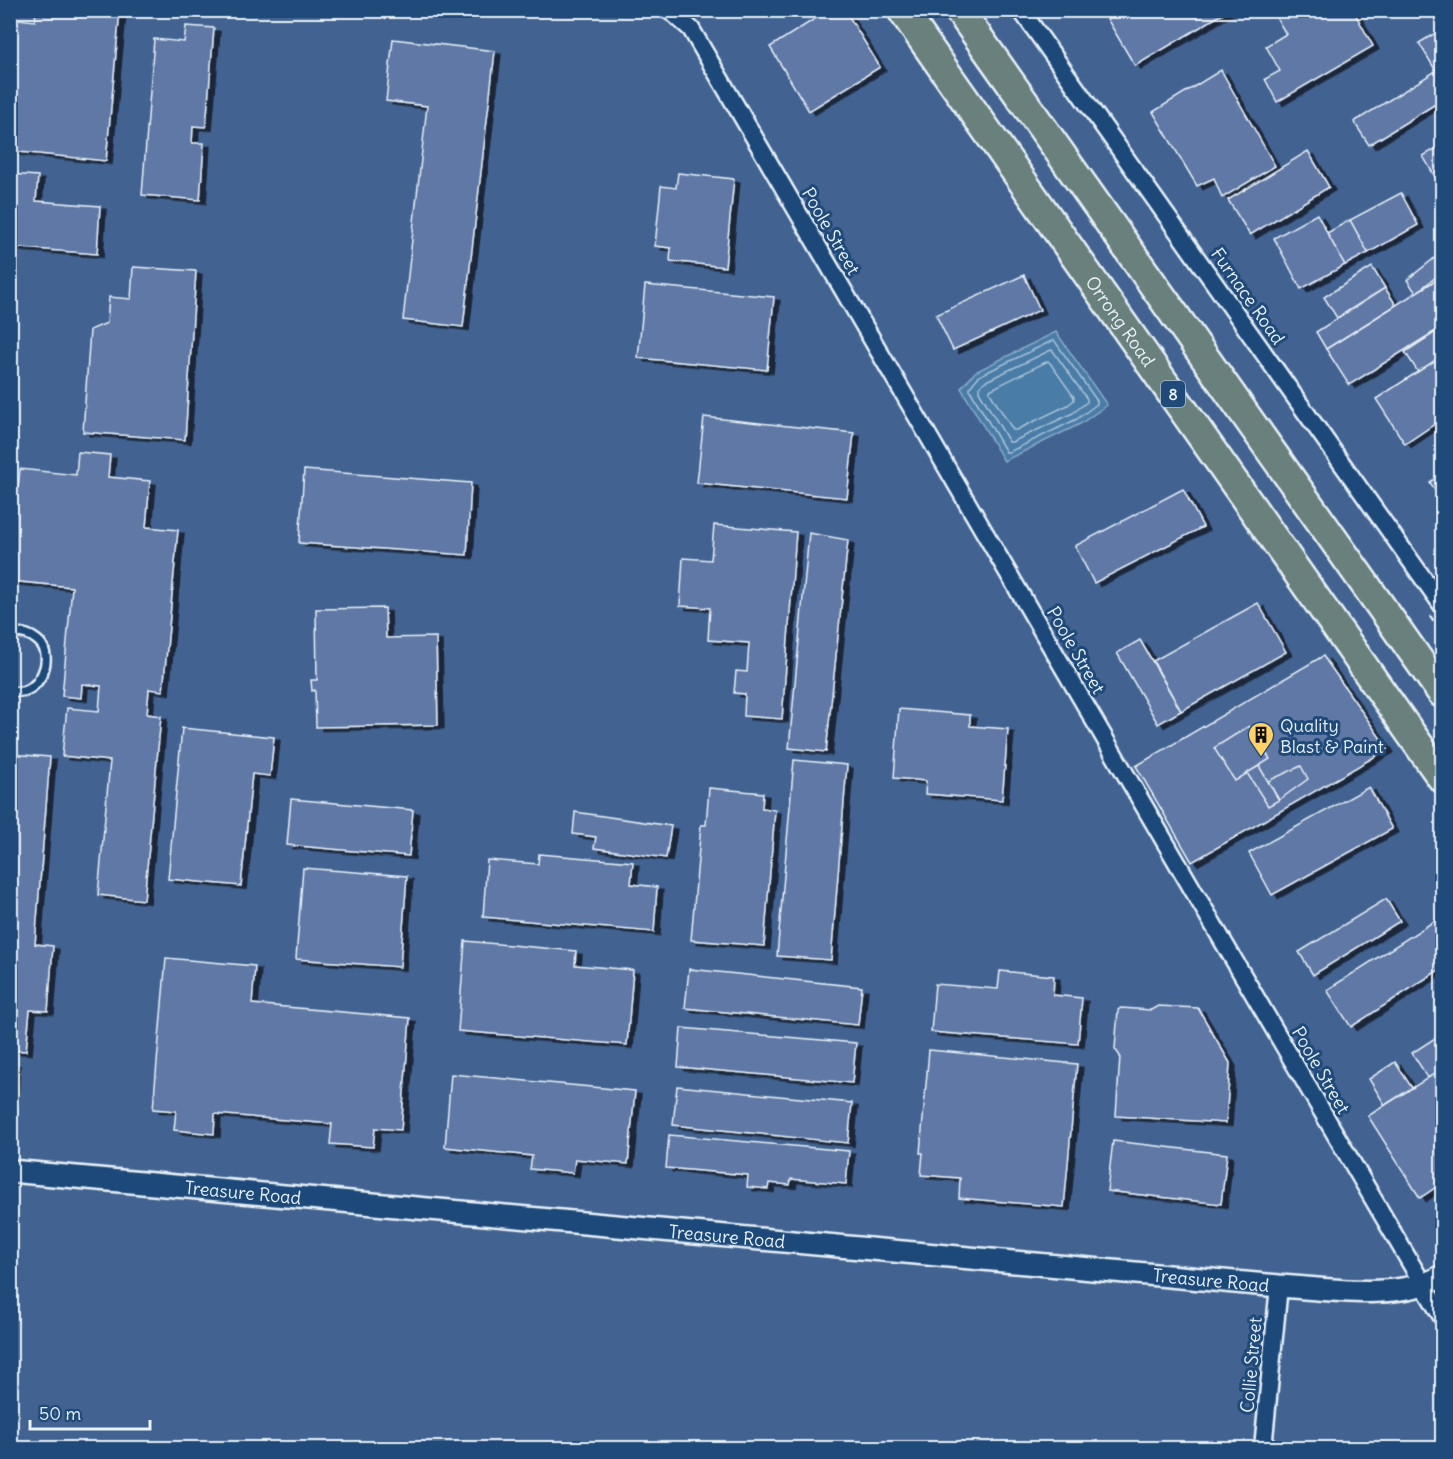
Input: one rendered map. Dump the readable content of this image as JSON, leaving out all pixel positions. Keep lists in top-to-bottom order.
{
  "streets": {
    "highway": ["Orrong Road", "8"],
    "street": [
      "Poole Street",
      "Furnace Road",
      "Treasure Road",
      "Collie Street"
    ]
  },
  "crossings": [
    ["Poole Street", "Treasure Road"],
    ["Treasure Road", "Collie Street"]
  ],
  "places": {
    "building": ["Quality Blast & Paint"]
  },
  "scale_bar": "50 m"
}
